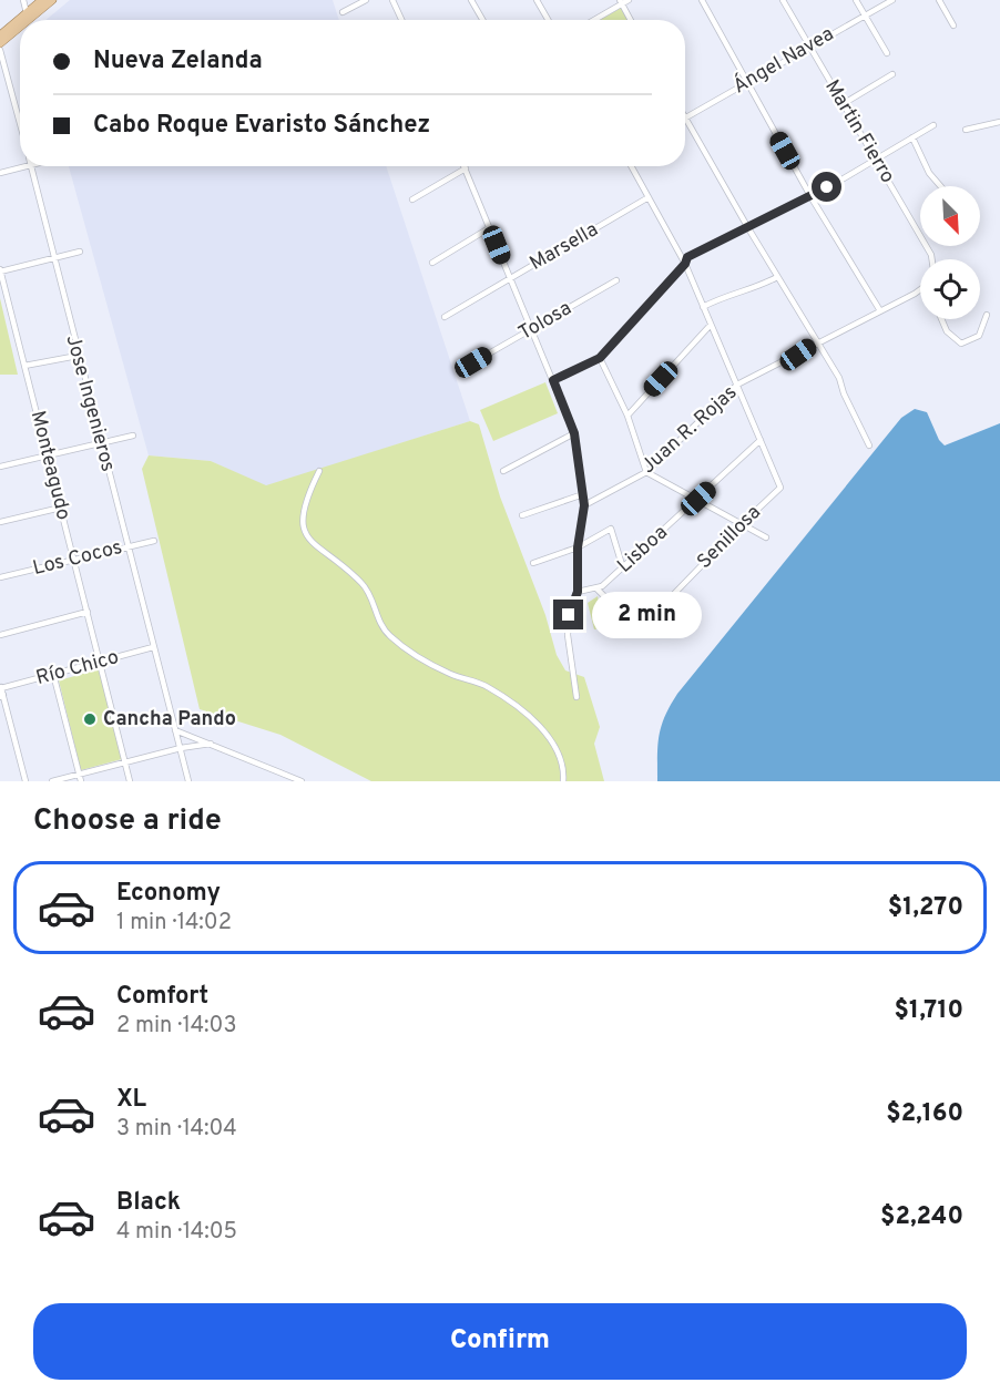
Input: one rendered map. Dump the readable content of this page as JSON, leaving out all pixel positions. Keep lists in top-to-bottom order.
{
  "streets": {
    "street": [
      "Ángel Navea",
      "Martin Fierro",
      "Marsella",
      "Tolosa",
      "Jose Ingenieros",
      "Juan R. Rojas",
      "Monteagudo",
      "Senillosa",
      "Lisboa",
      "Los Cocos",
      "Río Chico"
    ]
  },
  "crossings": [
    ["Ángel Navea", "Martin Fierro"],
    ["Jose Ingenieros", "Los Cocos"],
    ["Jose Ingenieros", "Río Chico"],
    ["Monteagudo", "Los Cocos"],
    ["Monteagudo", "Río Chico"],
    ["Senillosa", "Lisboa"]
  ],
  "places": ["Cancha Pando"],
  "north": "bottom right",
  "page": {
    "banner": ["Nueva Zelanda", "Cabo Roque Evaristo Sánchez"],
    "bubble": "2 min",
    "heading": "Choose a ride",
    "list": [
      {
        "name": "Economy",
        "note": "1 min · 14:02",
        "value": "$1,270"
      },
      {
        "name": "Comfort",
        "note": "2 min · 14:03",
        "value": "$1,710"
      },
      {
        "name": "XL",
        "note": "3 min · 14:04",
        "value": "$2,160"
      },
      {
        "name": "Black",
        "note": "4 min · 14:05",
        "value": "$2,240"
      }
    ],
    "buttons": "Confirm"
  }
}
